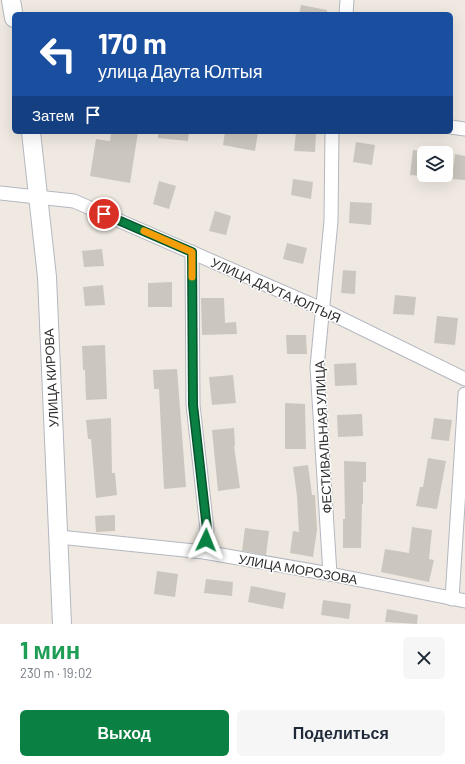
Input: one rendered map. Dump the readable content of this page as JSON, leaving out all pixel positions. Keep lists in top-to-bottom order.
{
  "streets": {
    "main road": ["УЛИЦА КИРОВА"],
    "street": ["УЛИЦА ДАУТА ЮЛТЫЯ", "ФЕСТИВАЛЬНАЯ УЛИЦА", "УЛИЦА МОРОЗОВА"]
  },
  "crossings": [
    ["УЛИЦА ДАУТА ЮЛТЫЯ", "УЛИЦА КИРОВА"],
    ["УЛИЦА ДАУТА ЮЛТЫЯ", "ФЕСТИВАЛЬНАЯ УЛИЦА"],
    ["УЛИЦА КИРОВА", "УЛИЦА МОРОЗОВА"],
    ["ФЕСТИВАЛЬНАЯ УЛИЦА", "УЛИЦА МОРОЗОВА"]
  ],
  "page": {
    "turn": ["170 m", "улица Даута Юлтыя"],
    "then": "Затем",
    "heading": ["1 мин", "230 m · 19:02"],
    "buttons": ["Выход", "Поделиться"]
  }
}
